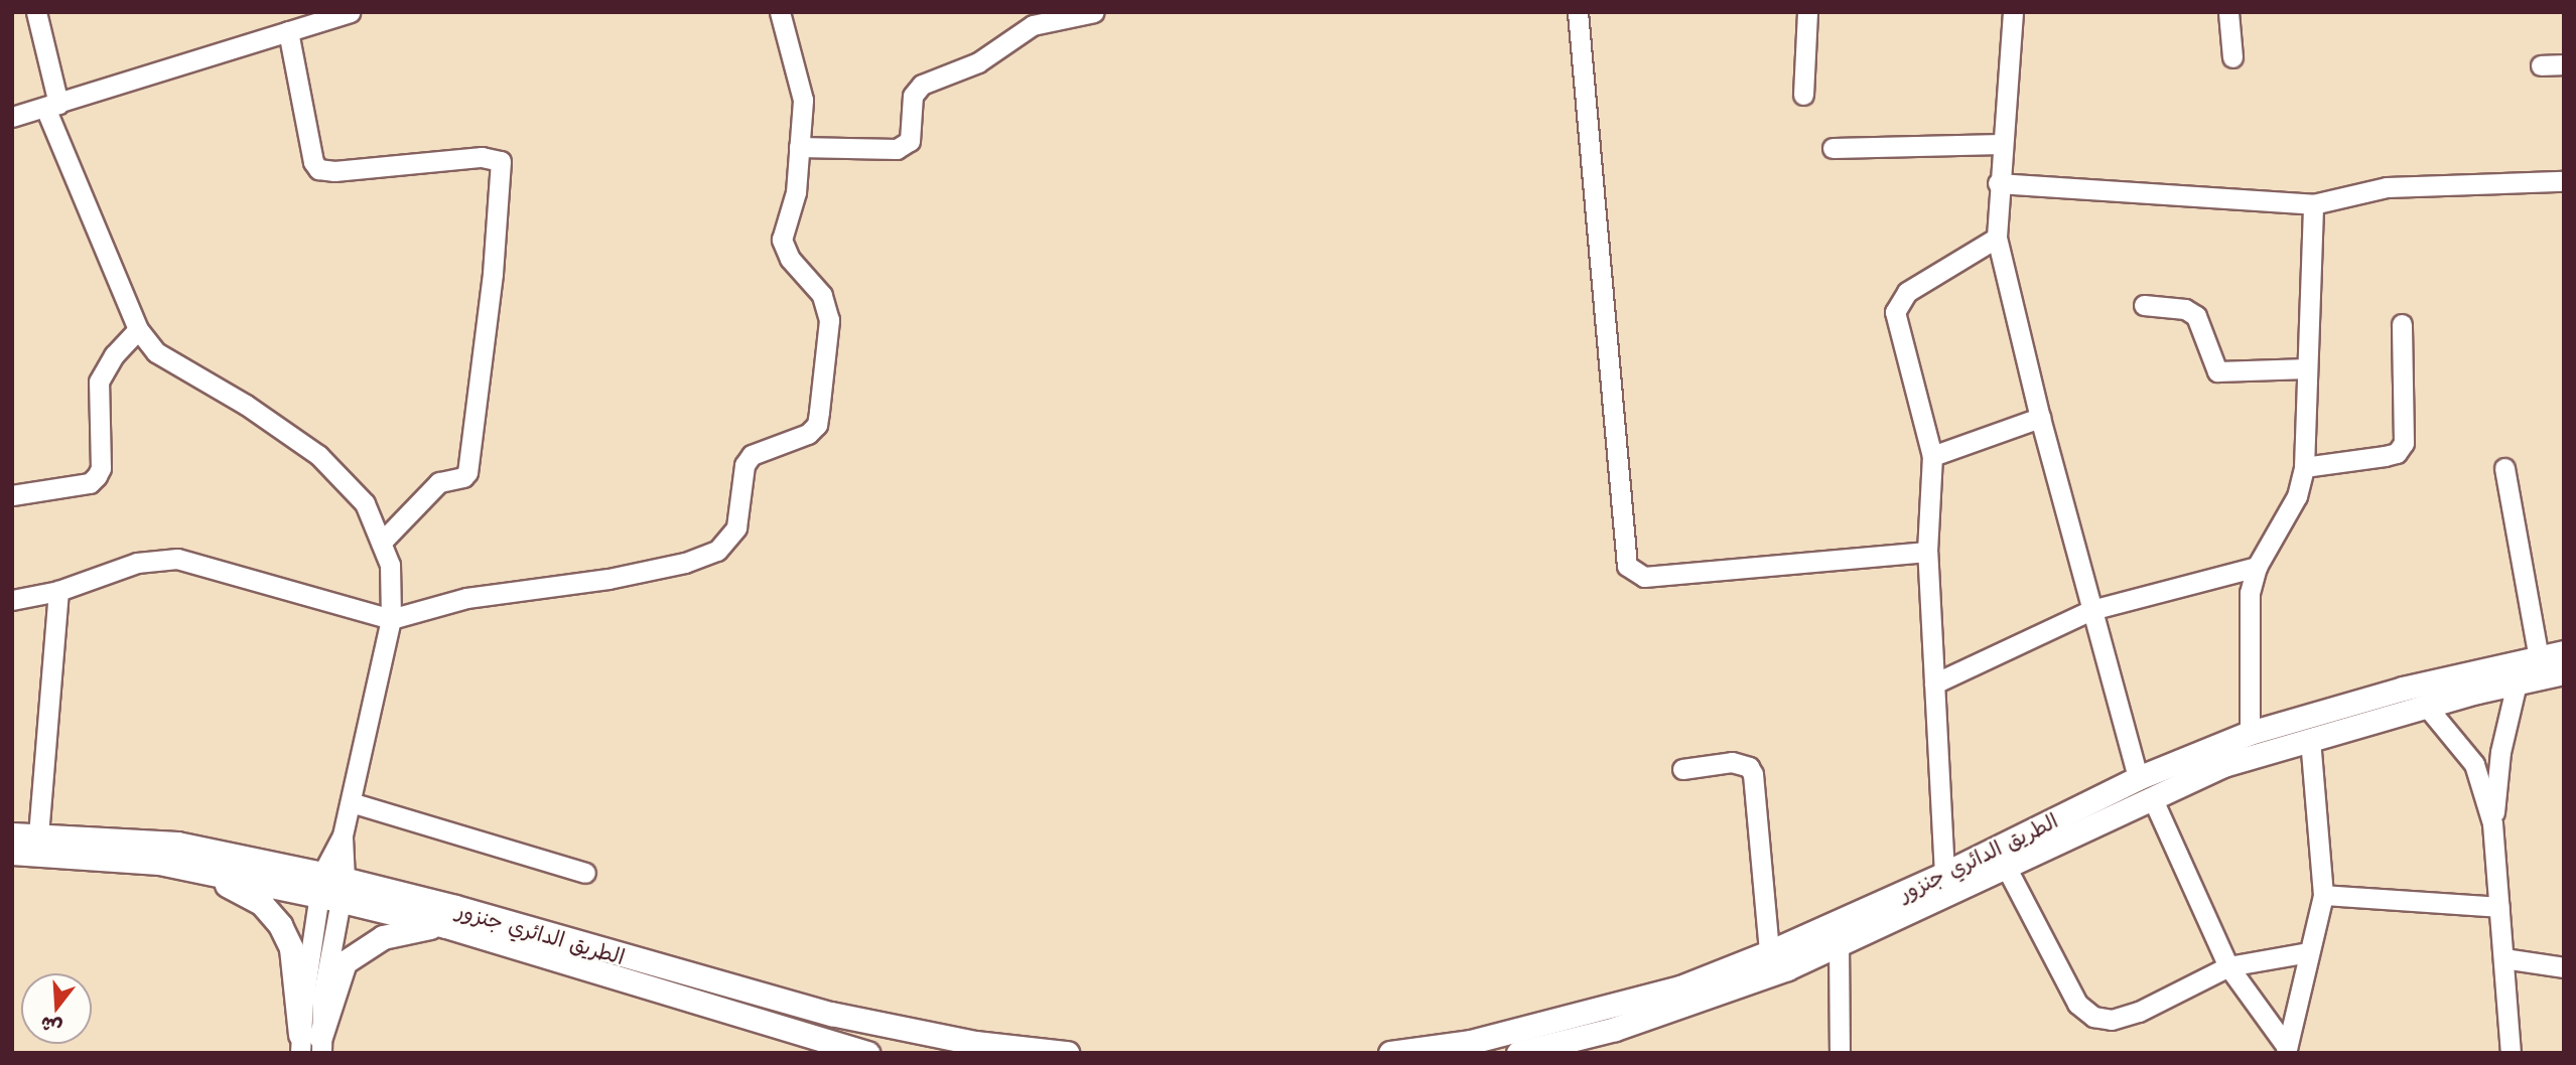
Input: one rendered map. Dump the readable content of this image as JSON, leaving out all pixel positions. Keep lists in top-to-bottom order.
{
  "streets": {
    "main road": ["الطريق الدائري جنزور"]
  },
  "north": "bottom"
}
